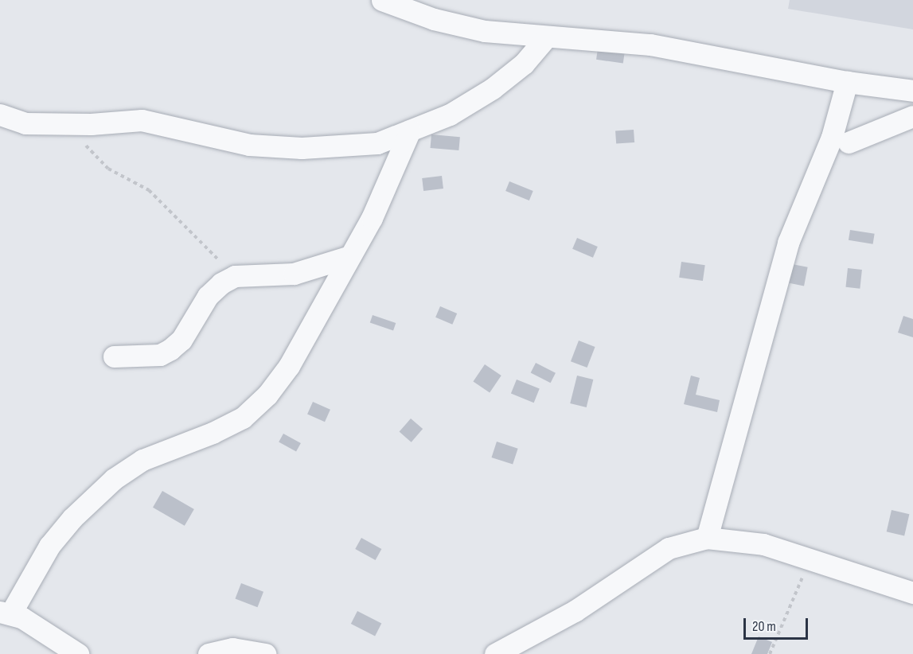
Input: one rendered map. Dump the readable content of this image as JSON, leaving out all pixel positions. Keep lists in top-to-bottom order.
{
  "scale_bar": "20 m"
}
